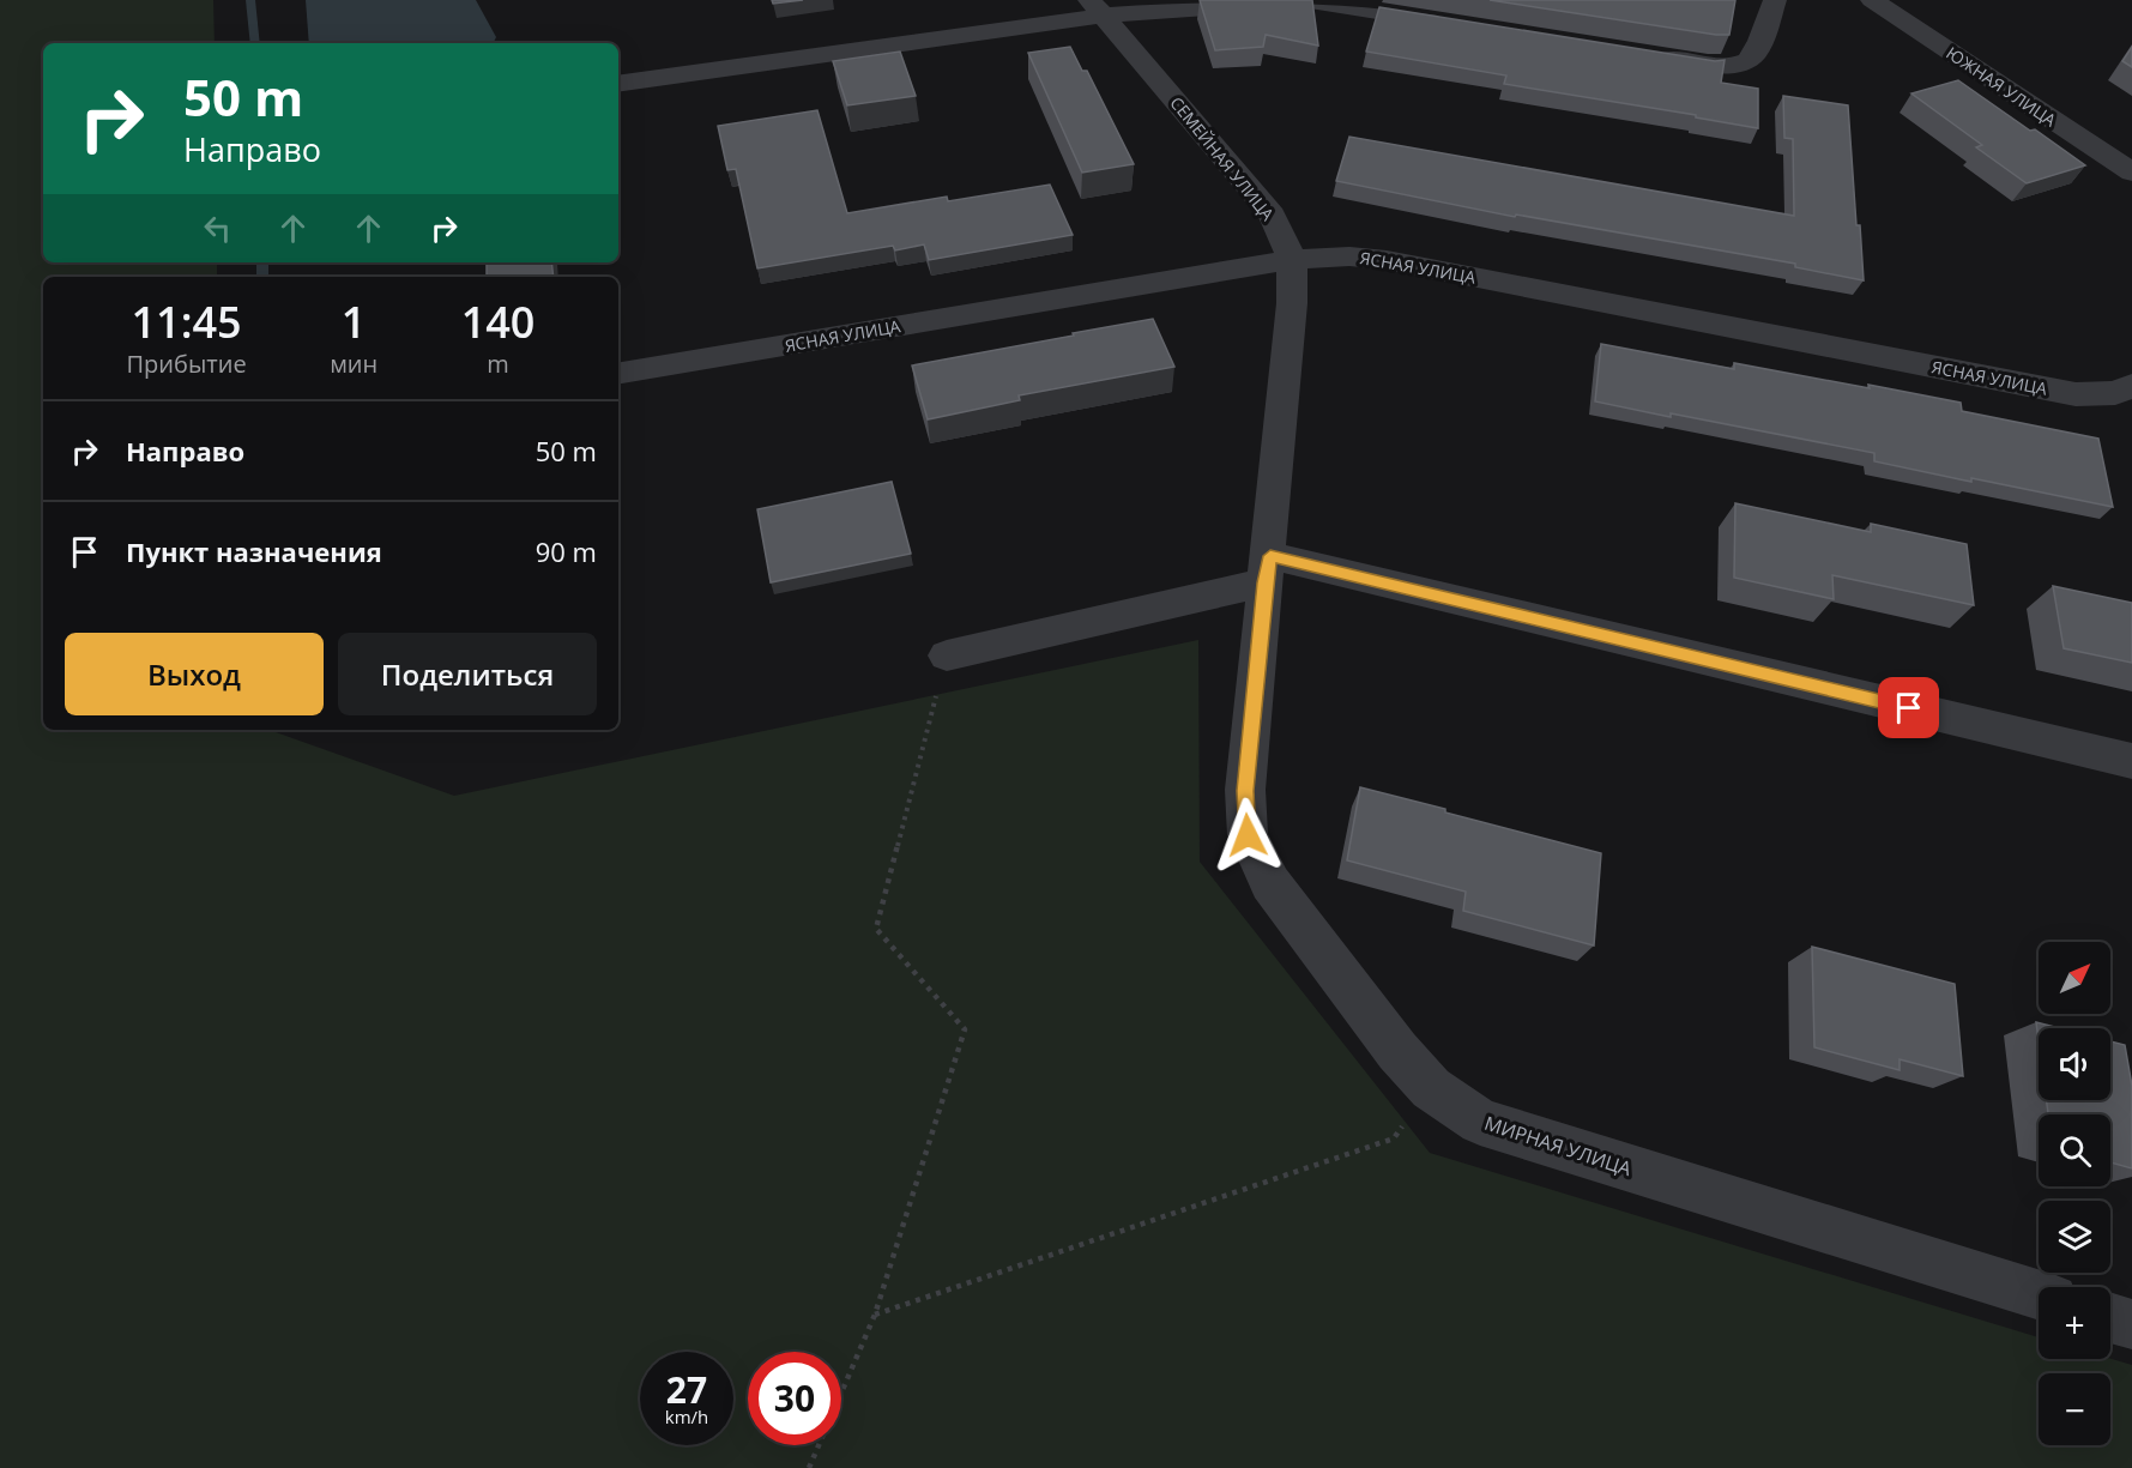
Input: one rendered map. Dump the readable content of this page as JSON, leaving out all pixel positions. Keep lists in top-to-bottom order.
{
  "streets": {
    "street": [
      "ЮЖНАЯ УЛИЦА",
      "СЕМЕЙНАЯ УЛИЦА",
      "ЯСНАЯ УЛИЦА",
      "МИРНАЯ УЛИЦА"
    ]
  },
  "crossings": [
    ["СЕМЕЙНАЯ УЛИЦА", "ЯСНАЯ УЛИЦА"],
    ["СЕМЕЙНАЯ УЛИЦА", "МИРНАЯ УЛИЦА"]
  ],
  "north": "top right",
  "page": {
    "turn": ["50 m", "Направо"],
    "eta": [
      "11:45",
      "Прибытие",
      "1",
      "мин",
      "140",
      "m"
    ],
    "list": [
      {
        "name": "Направо",
        "value": "50 m"
      },
      {
        "name": "Пункт назначения",
        "value": "90 m"
      }
    ],
    "buttons": ["Выход", "Поделиться"],
    "map_buttons": ["+", "−"],
    "speed": "27 km/h",
    "limit": "30"
  }
}
